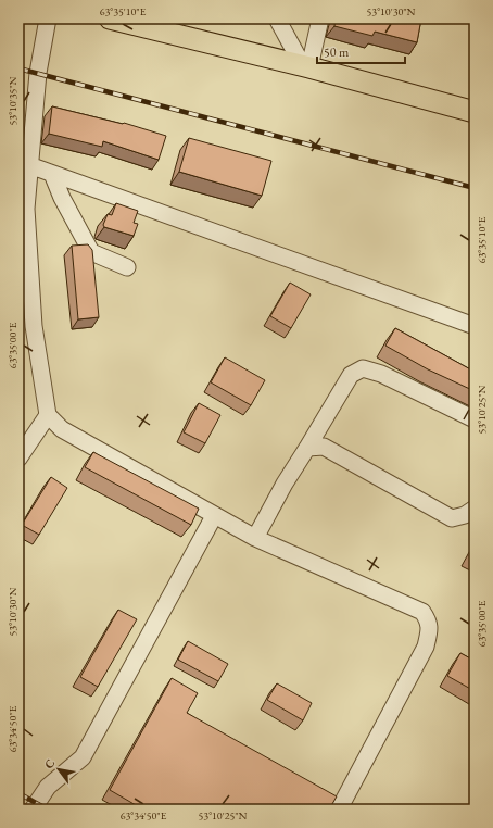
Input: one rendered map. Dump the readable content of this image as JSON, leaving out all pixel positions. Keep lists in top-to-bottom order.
{
  "scale_bar": "50 m",
  "north": "top left",
  "coordinates": [
    "63°35'10\"E",
    "53°10'30\"N",
    "53°10'35\"N",
    "63°35'00\"E",
    "53°10'25\"N",
    "63°34'50\"E"
  ]
}
